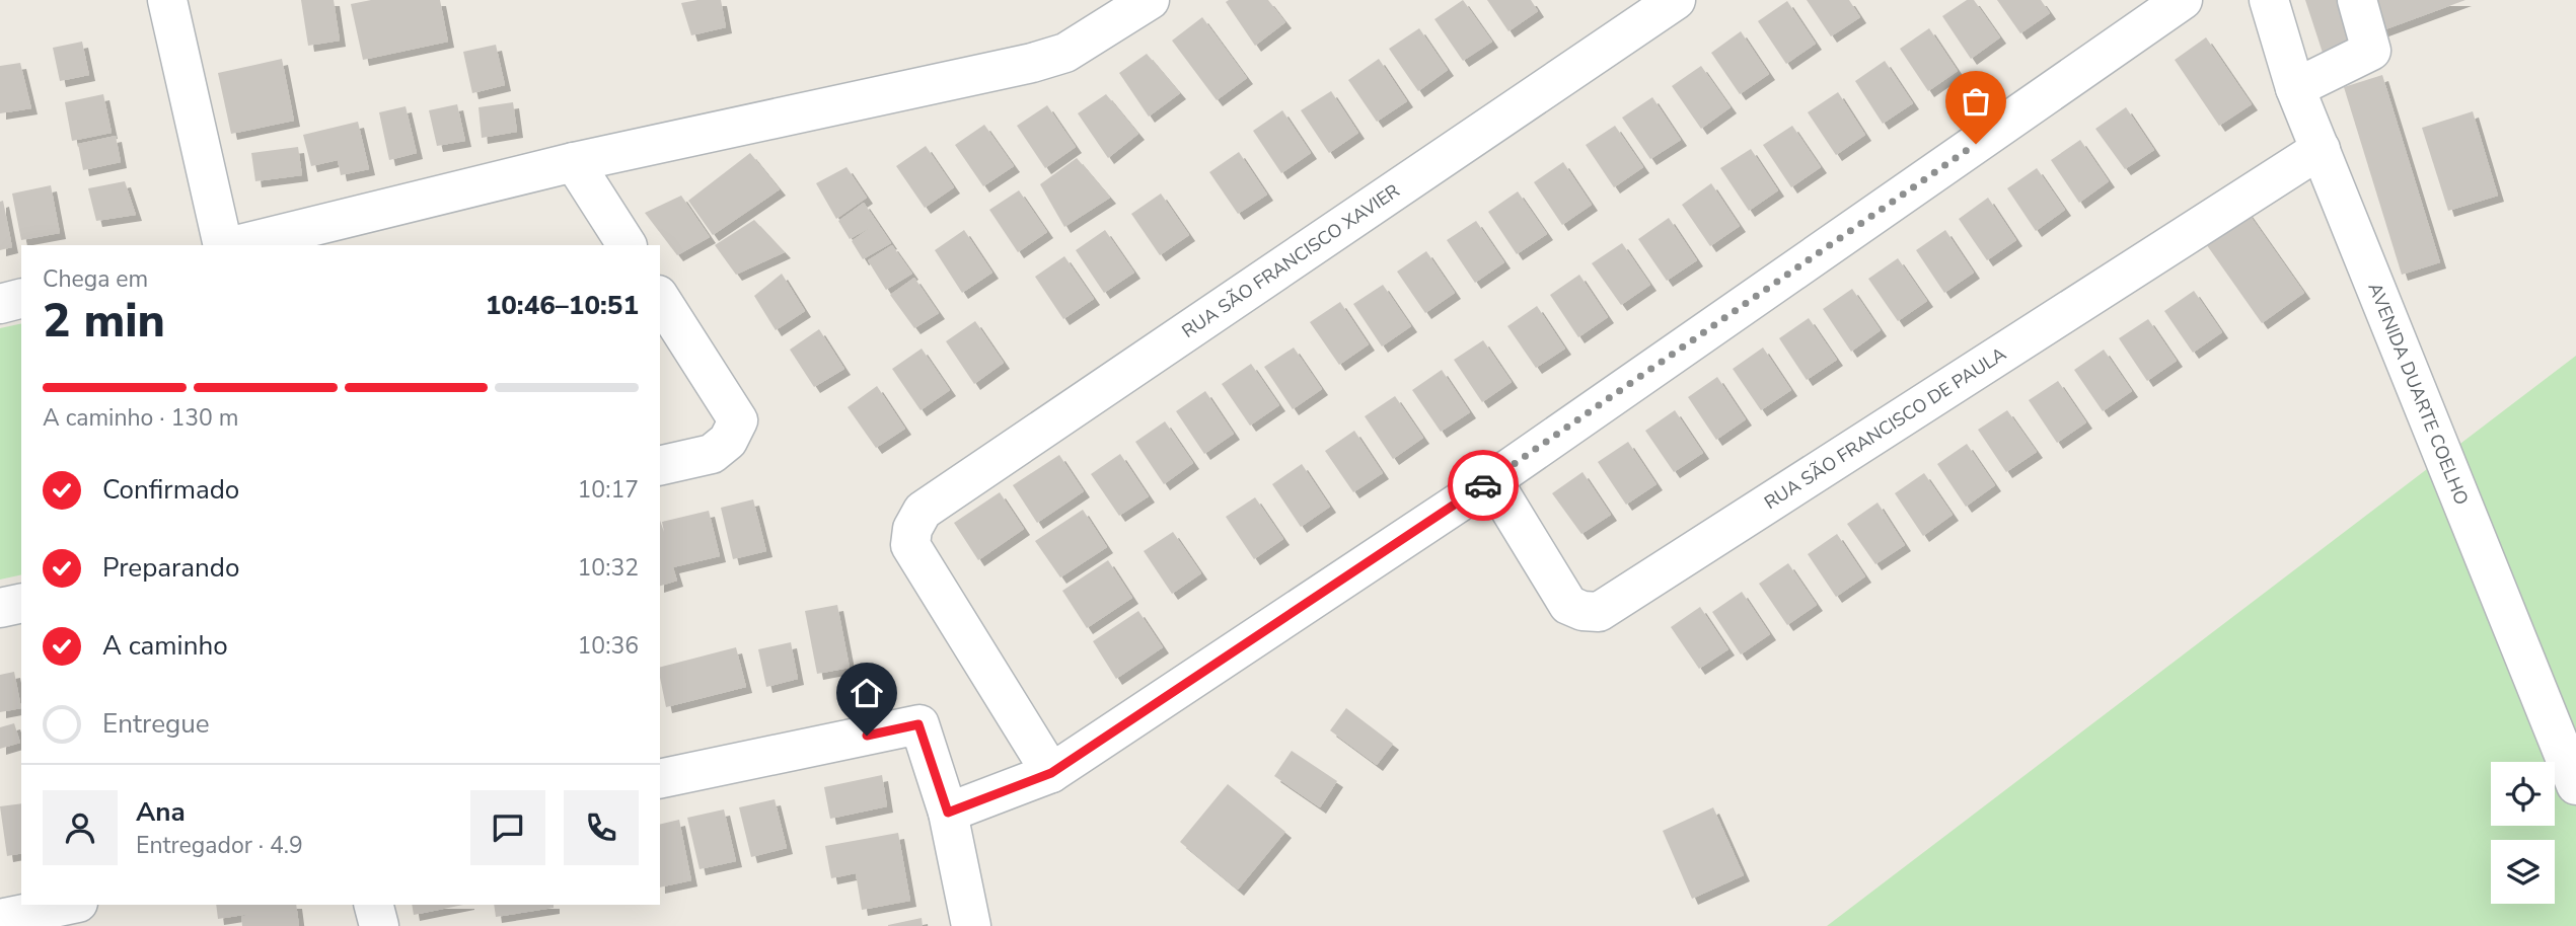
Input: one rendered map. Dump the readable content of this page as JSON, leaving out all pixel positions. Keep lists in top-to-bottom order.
{
  "streets": {
    "street": ["RUA SÃO FRANCISCO XAVIER", "AVENIDA DUARTE COELHO", "RUA SÃO FRANCISCO DE PAULA"]
  },
  "crossings": [
    ["AVENIDA DUARTE COELHO", "RUA SÃO FRANCISCO DE PAULA"]
  ],
  "page": {
    "heading": ["2 min", "Chega em", "10:46–10:51"],
    "panel": ["Ana", "Entregador · 4.9"],
    "bar": "A caminho · 130 m",
    "list": [
      ["Confirmado", "10:17"],
      ["Preparando", "10:32"],
      ["A caminho", "10:36"],
      "Entregue"
    ]
  }
}
